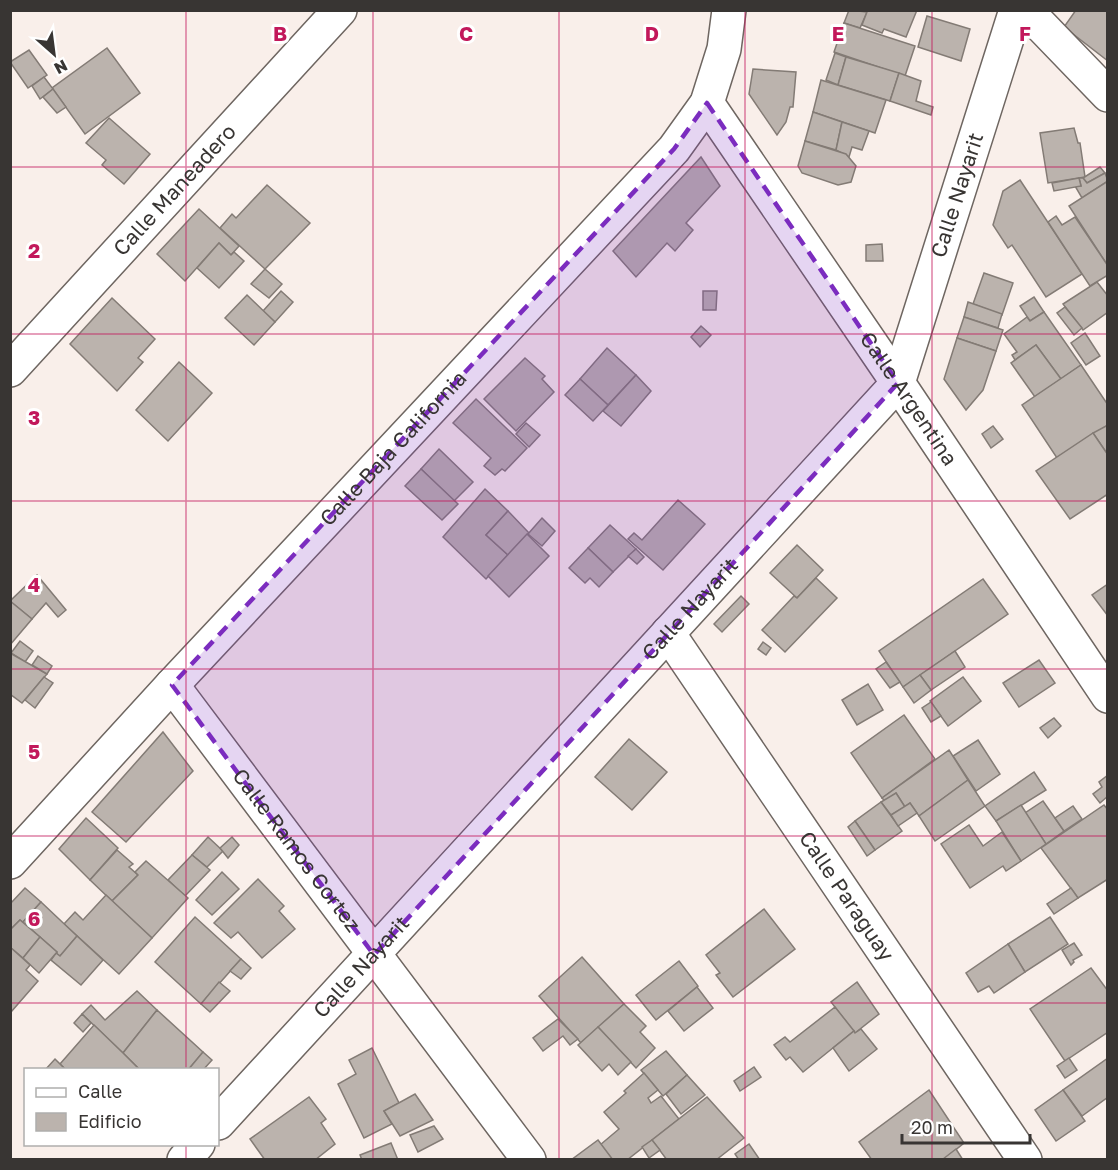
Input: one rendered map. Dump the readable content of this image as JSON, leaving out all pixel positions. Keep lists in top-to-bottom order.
{
  "streets": {
    "street": [
      "Calle Maneadero",
      "Calle Nayarit",
      "Calle Argentina",
      "Calle Baja California",
      "Calle Ramos Cortez",
      "Calle Paraguay"
    ]
  },
  "crossings": [
    ["Calle Nayarit", "Calle Argentina"],
    ["Calle Nayarit", "Calle Ramos Cortez"],
    ["Calle Nayarit", "Calle Paraguay"],
    ["Calle Argentina", "Calle Baja California"],
    ["Calle Baja California", "Calle Ramos Cortez"]
  ],
  "legend": ["Calle", "Edificio"],
  "scale_bar": "20 m",
  "north": "bottom right",
  "grid": {
    "columns": [
      "B",
      "C",
      "D",
      "E",
      "F"
    ],
    "rows": [
      "2",
      "3",
      "4",
      "5",
      "6"
    ]
  }
}
